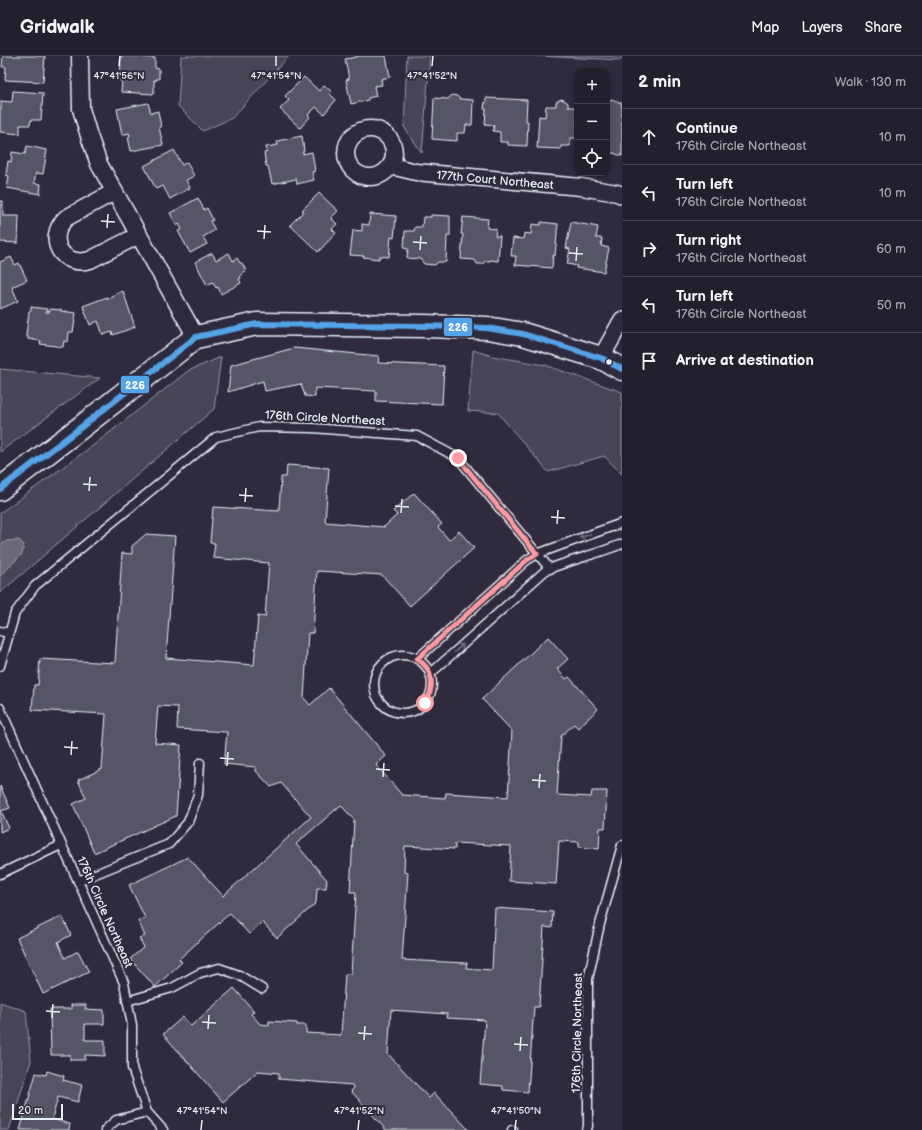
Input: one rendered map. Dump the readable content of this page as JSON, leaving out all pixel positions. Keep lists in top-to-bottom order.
{
  "streets": {
    "street": ["177th Court Northeast"],
    "lane": ["176th Circle Northeast"]
  },
  "lines": ["transit line 226"],
  "scale_bar": "20 m",
  "page": {
    "header": "Gridwalk",
    "nav": ["Map", "Layers", "Share"],
    "heading": ["2 min", "Walk · 130 m"],
    "map_buttons": ["+", "−"],
    "list": [
      ["Continue", "176th Circle Northeast", "10 m"],
      ["Turn left", "176th Circle Northeast", "10 m"],
      ["Turn right", "176th Circle Northeast", "60 m"],
      ["Turn left", "176th Circle Northeast", "50 m"],
      "Arrive at destination"
    ],
    "scale": "20 m"
  },
  "coordinates": [
    "47°41'56\"N",
    "47°41'54\"N",
    "47°41'52\"N",
    "47°41'50\"N"
  ]
}
